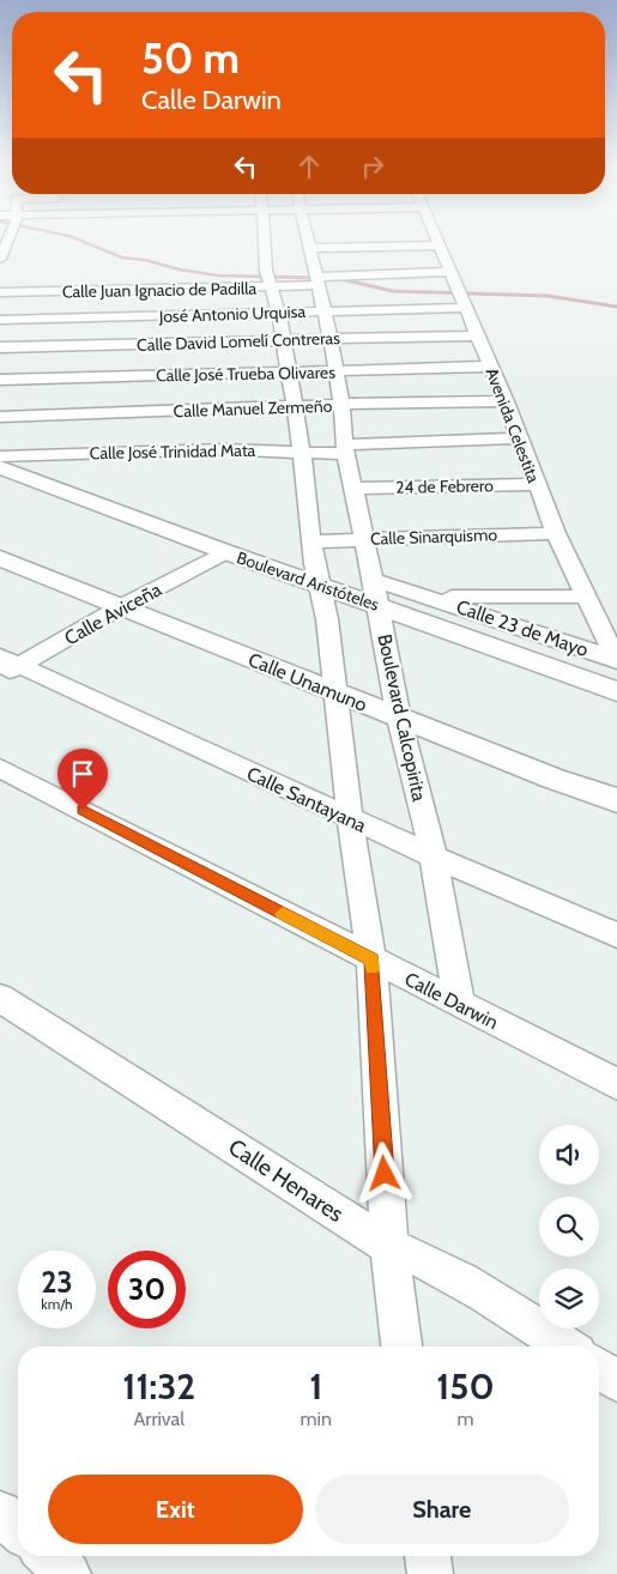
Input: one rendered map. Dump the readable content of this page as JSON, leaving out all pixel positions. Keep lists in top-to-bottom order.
{
  "streets": {
    "street": [
      "Calle Juan Ignacio de Padilla",
      "José Antonio Urquisa",
      "Calle David Lomelí Contreras",
      "Calle José Trueba Olivares",
      "Calle Manuel Zermeño",
      "Avenida Celestita",
      "Calle José Trinidad Mata",
      "24 de Febrero",
      "Calle Sinarquismo",
      "Boulevard Aristóteles",
      "Calle Aviceña",
      "Calle 23 de Mayo",
      "Calle Unamuno",
      "Boulevard Calcopirita",
      "Calle Santayana",
      "Calle Darwin",
      "Calle Henares"
    ]
  },
  "crossings": [
    ["Calle Juan Ignacio de Padilla", "Avenida Celestita"],
    ["Calle Juan Ignacio de Padilla", "Boulevard Calcopirita"],
    ["José Antonio Urquisa", "Avenida Celestita"],
    ["José Antonio Urquisa", "Boulevard Calcopirita"],
    ["Calle David Lomelí Contreras", "Avenida Celestita"],
    ["Calle David Lomelí Contreras", "Boulevard Calcopirita"],
    ["Calle José Trueba Olivares", "Avenida Celestita"],
    ["Calle José Trueba Olivares", "Boulevard Calcopirita"],
    ["Calle Manuel Zermeño", "Avenida Celestita"],
    ["Calle Manuel Zermeño", "Boulevard Calcopirita"],
    ["Avenida Celestita", "Calle José Trinidad Mata"],
    ["Avenida Celestita", "24 de Febrero"],
    ["Avenida Celestita", "Calle Sinarquismo"],
    ["Avenida Celestita", "Calle 23 de Mayo"],
    ["Calle José Trinidad Mata", "Boulevard Calcopirita"],
    ["24 de Febrero", "Boulevard Calcopirita"],
    ["Calle Sinarquismo", "Boulevard Calcopirita"],
    ["Boulevard Aristóteles", "Calle Aviceña"],
    ["Boulevard Aristóteles", "Boulevard Calcopirita"],
    ["Calle Aviceña", "Calle Unamuno"],
    ["Calle Aviceña", "Calle Santayana"],
    ["Calle 23 de Mayo", "Boulevard Calcopirita"],
    ["Calle Unamuno", "Boulevard Calcopirita"],
    ["Boulevard Calcopirita", "Calle Santayana"],
    ["Boulevard Calcopirita", "Calle Darwin"]
  ],
  "page": {
    "turn": ["50 m", "Calle Darwin"],
    "speed": "23 km/h",
    "limit": "30",
    "eta": [
      "11:32",
      "Arrival",
      "1",
      "min",
      "150",
      "m"
    ],
    "buttons": ["Exit", "Share"]
  }
}
